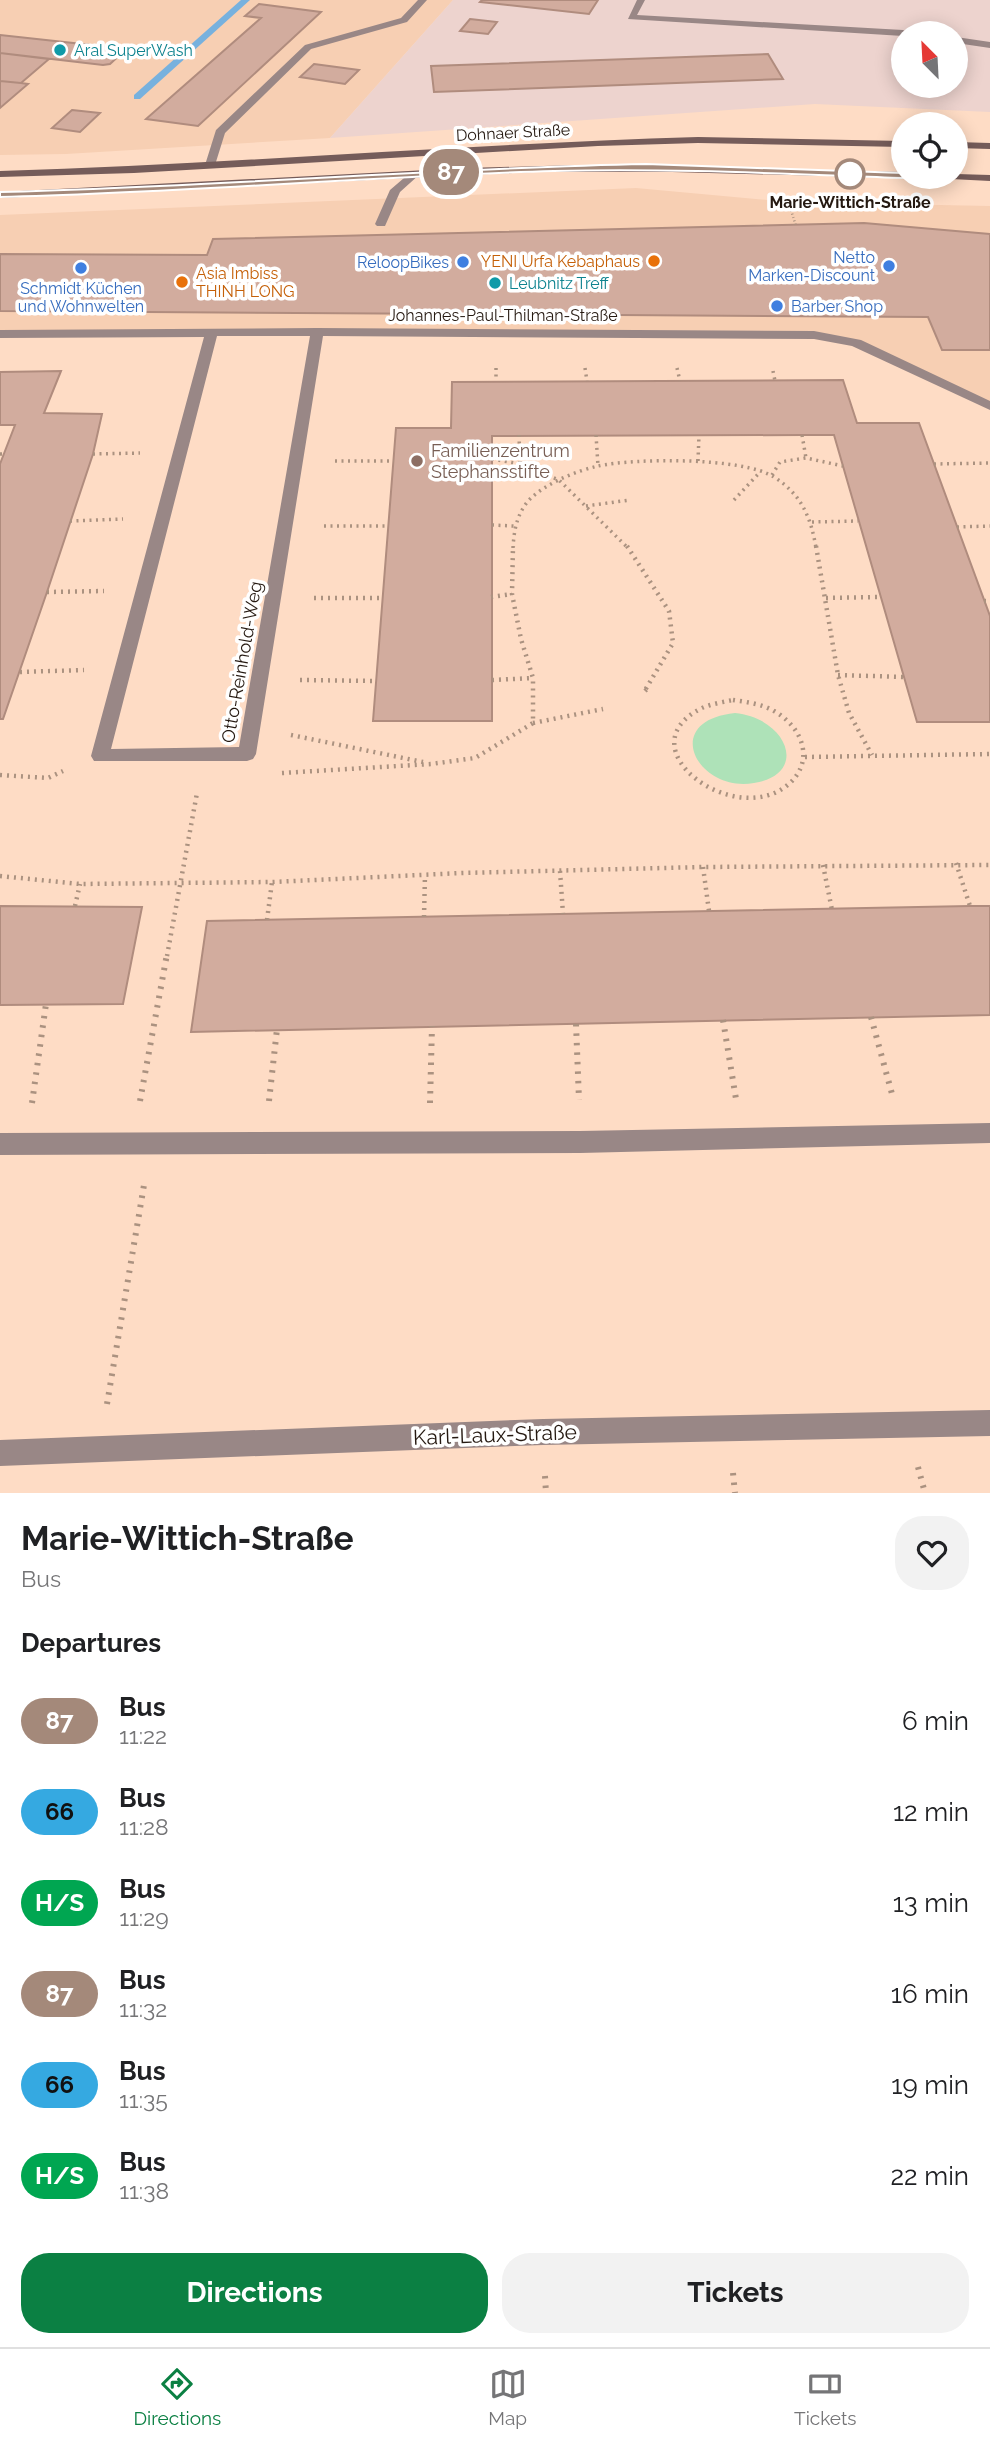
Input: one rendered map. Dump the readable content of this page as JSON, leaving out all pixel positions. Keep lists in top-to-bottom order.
{
  "streets": {
    "main road": ["Dohnaer Straße"],
    "street": ["Johannes-Paul-Thilman-Straße", "Otto-Reinhold-Weg", "Karl-Laux-Straße"]
  },
  "crossings": [
    ["Johannes-Paul-Thilman-Straße", "Otto-Reinhold-Weg"]
  ],
  "places": [
    "Aral SuperWash",
    "Marie-Wittich-Straße",
    "YENI Urfa Kebaphaus",
    "ReloopBikes",
    "Netto Marken-Discount",
    "Schmidt Küchen und Wohnwelten",
    "Asia Imbiss THINH LONG",
    "Leubnitz Treff",
    "Barber Shop",
    "Familienzentrum Stephansstifte"
  ],
  "lines": ["bus line 87"],
  "north": "top left",
  "page": {
    "on_map": "87",
    "heading": [
      ["Marie-Wittich-Straße", "Bus"],
      "Departures"
    ],
    "list": [
      {
        "mark": "87",
        "name": "Bus",
        "note": "11:22",
        "value": "6 min"
      },
      {
        "mark": "66",
        "name": "Bus",
        "note": "11:28",
        "value": "12 min"
      },
      {
        "mark": "H/S",
        "name": "Bus",
        "note": "11:29",
        "value": "13 min"
      },
      {
        "mark": "87",
        "name": "Bus",
        "note": "11:32",
        "value": "16 min"
      },
      {
        "mark": "66",
        "name": "Bus",
        "note": "11:35",
        "value": "19 min"
      },
      {
        "mark": "H/S",
        "name": "Bus",
        "note": "11:38",
        "value": "22 min"
      }
    ],
    "buttons": ["Directions", "Tickets"],
    "tabs": ["Directions", "Map", "Tickets"]
  }
}
